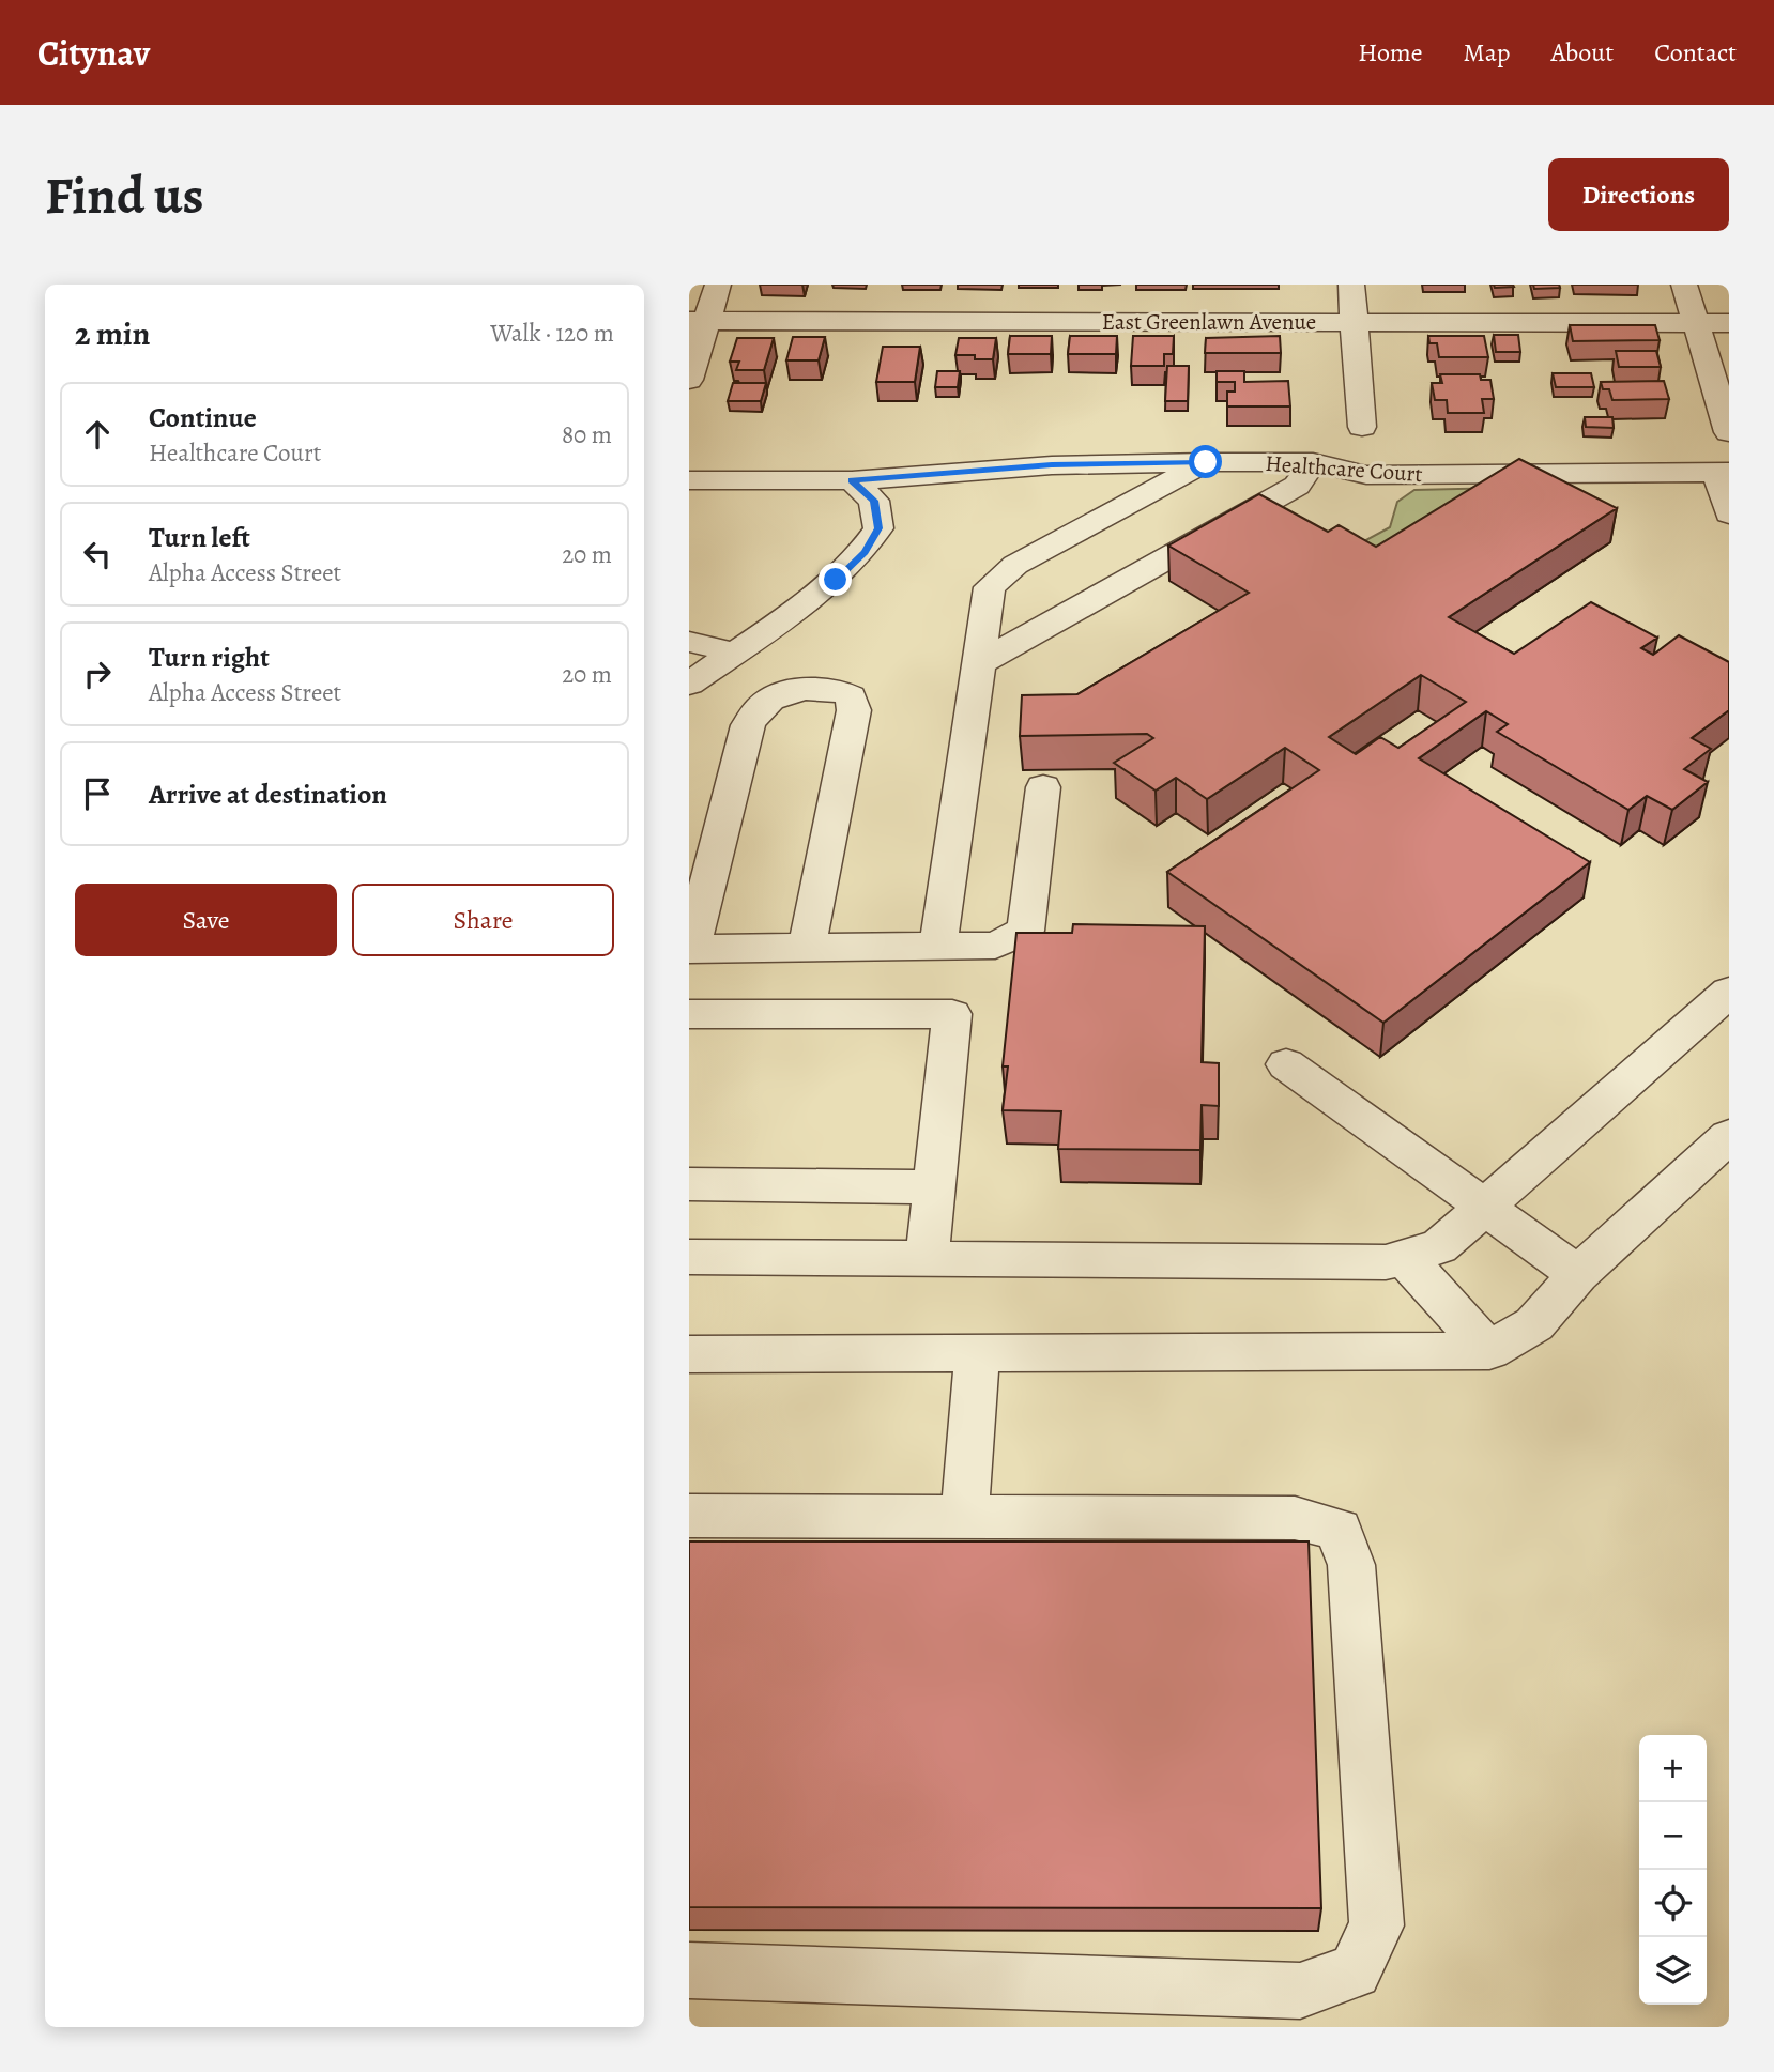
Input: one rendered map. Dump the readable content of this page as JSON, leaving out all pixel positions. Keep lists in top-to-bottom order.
{
  "streets": {
    "street": ["East Greenlawn Avenue", "Healthcare Court"]
  },
  "page": {
    "header": "Citynav",
    "nav": [
      "Home",
      "Map",
      "About",
      "Contact"
    ],
    "buttons": [
      "Directions",
      ["Save", "Share"]
    ],
    "title": "Find us",
    "heading": ["2 min", "Walk · 120 m"],
    "list": [
      ["Continue", "Healthcare Court", "80 m"],
      ["Turn left", "Alpha Access Street", "20 m"],
      ["Turn right", "Alpha Access Street", "20 m"],
      "Arrive at destination"
    ],
    "map_buttons": ["+", "−"]
  }
}
